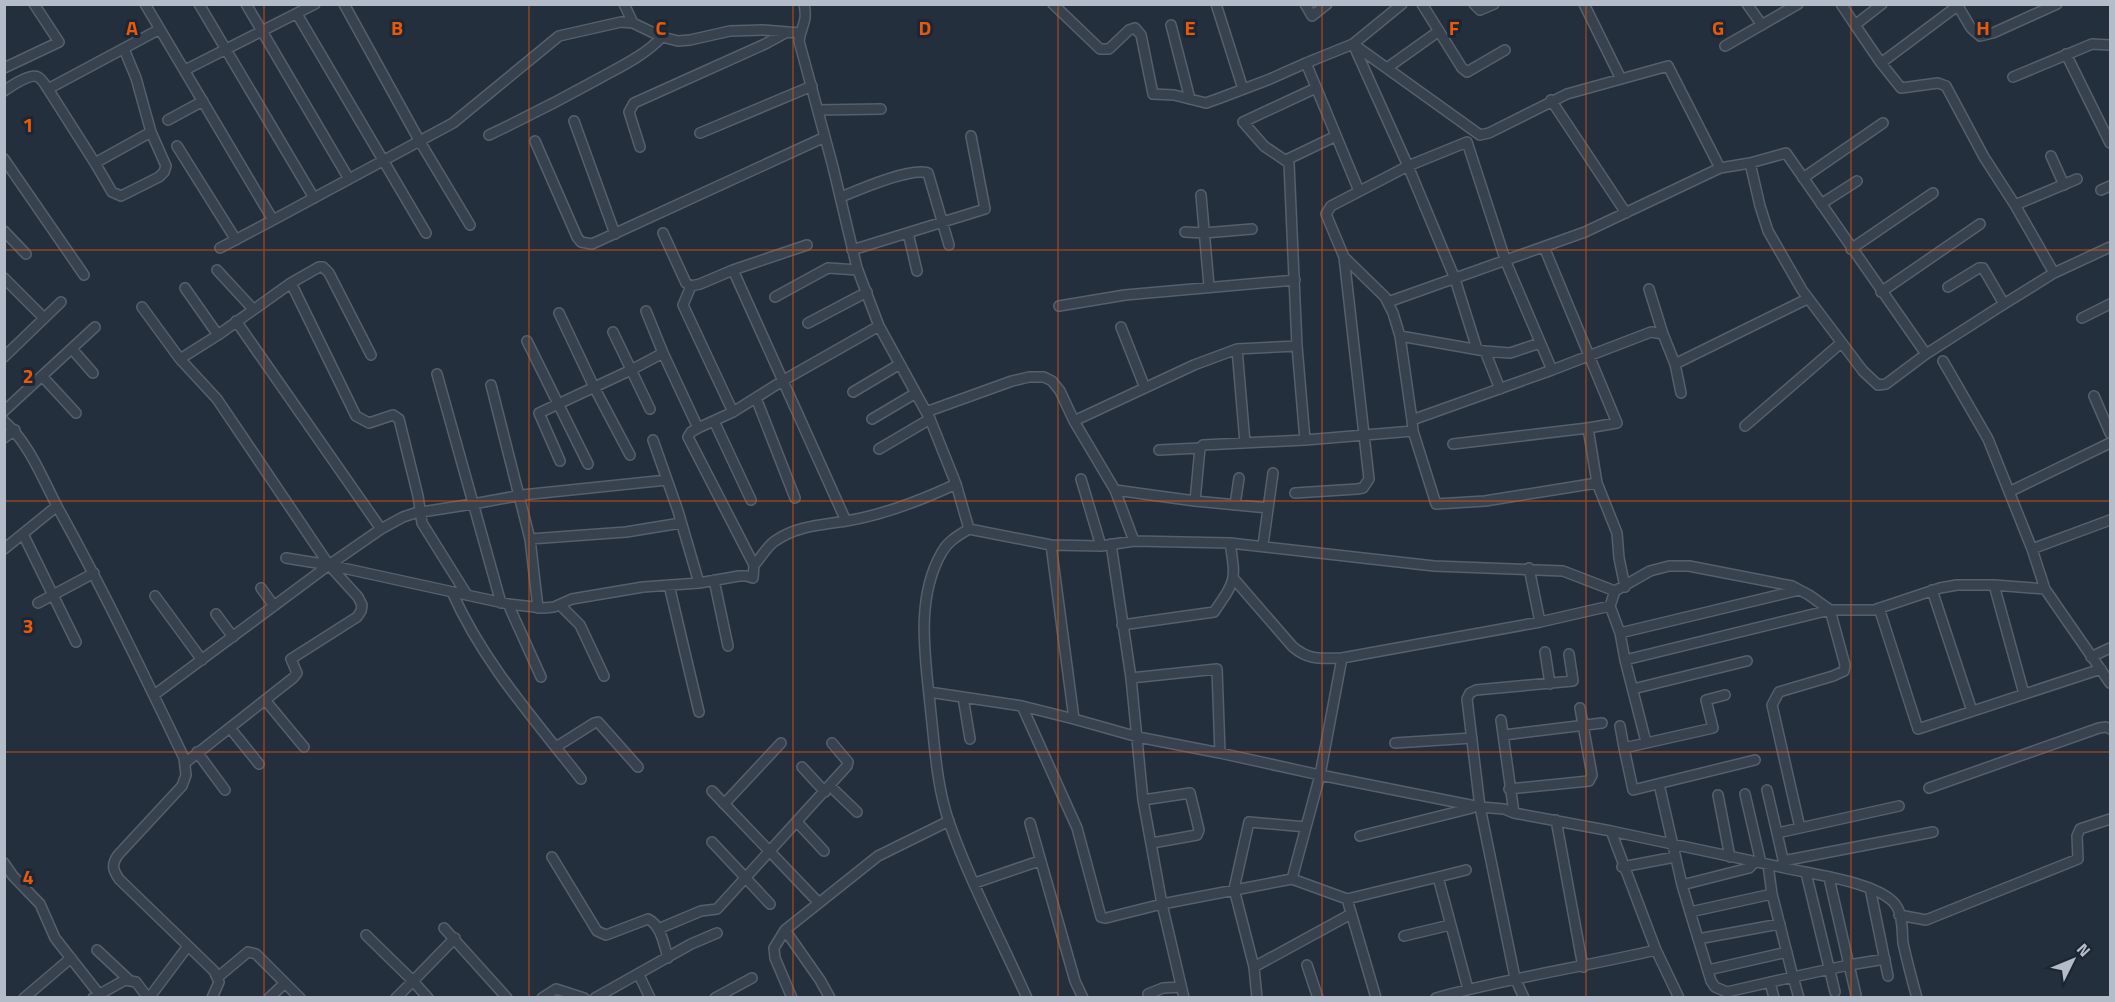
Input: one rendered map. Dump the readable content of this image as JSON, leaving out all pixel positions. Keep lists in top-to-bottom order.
{
  "north": "top right",
  "grid": {
    "columns": [
      "A",
      "B",
      "C",
      "D",
      "E",
      "F",
      "G",
      "H"
    ],
    "rows": [
      "1",
      "2",
      "3",
      "4"
    ]
  }
}
